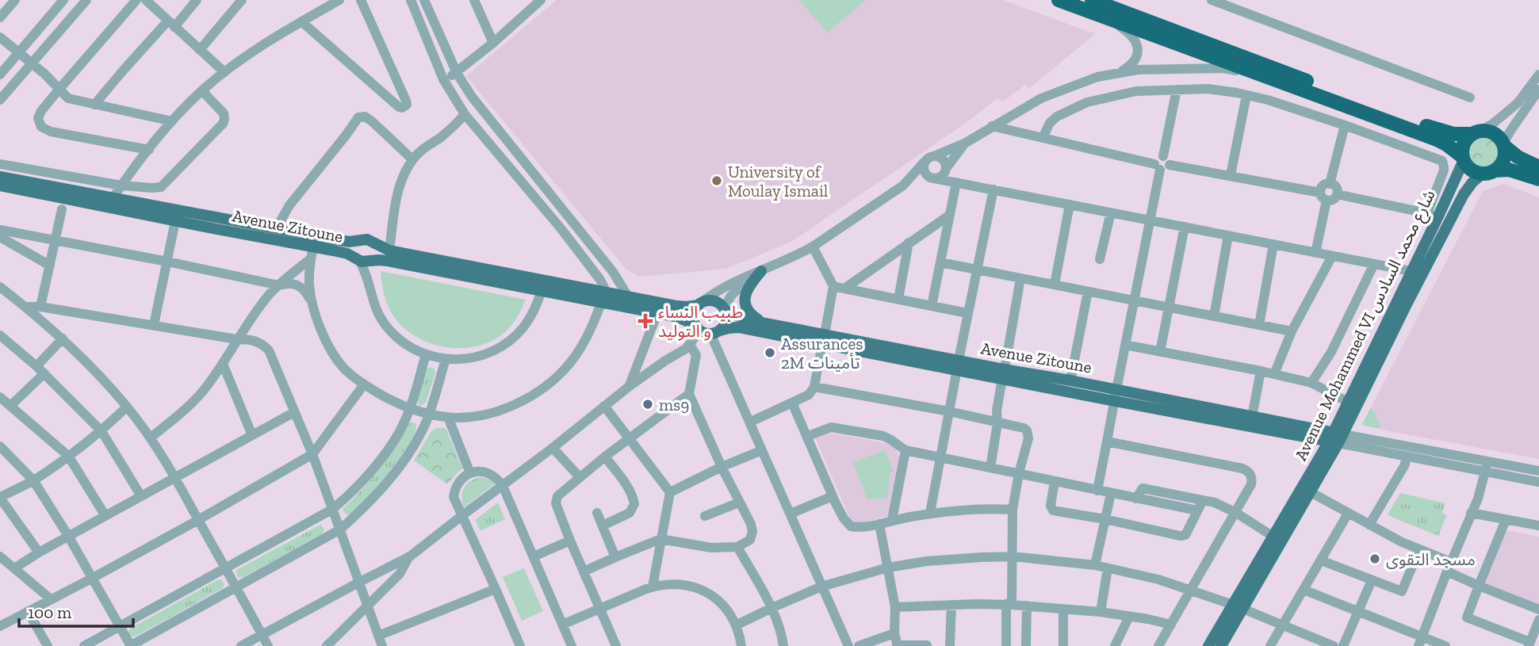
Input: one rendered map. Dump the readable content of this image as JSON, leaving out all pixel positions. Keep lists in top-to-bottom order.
{
  "streets": {
    "main road": ["Avenue Zitoune", "Avenue Mohammed VI شارع محمد السادس"]
  },
  "crossings": [
    ["Avenue Zitoune", "Avenue Mohammed VI شارع محمد السادس"]
  ],
  "places": {
    "other": [
      "University of Moulay Ismail",
      "Assurances 2M تأمينات",
      "ms9",
      "مسجد التقوى"
    ],
    "health": ["طبيب النساء و التوليد"]
  },
  "scale_bar": "100 m"
}
